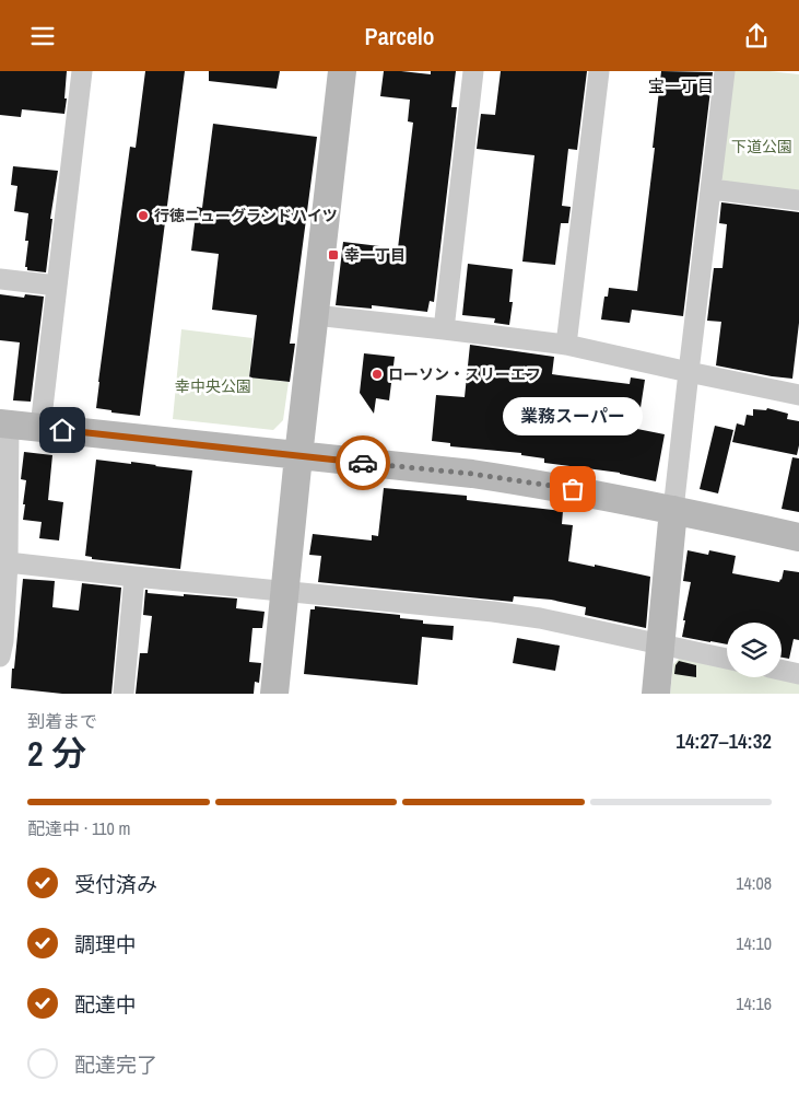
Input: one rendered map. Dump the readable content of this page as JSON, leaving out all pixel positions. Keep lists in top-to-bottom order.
{
  "districts": ["宝一丁目"],
  "parks": ["下道公園", "幸中央公園"],
  "places": {
    "other": ["行徳ニューグランドハイツ", "ローソン・スリーエフ", "業務スーパー"],
    "transit": ["幸一丁目"]
  },
  "page": {
    "header": "Parcelo",
    "bubble": "業務スーパー",
    "heading": ["2 分", "到着まで", "14:27–14:32"],
    "bar": "配達中 · 110 m",
    "list": [
      ["受付済み", "14:08"],
      ["調理中", "14:10"],
      ["配達中", "14:16"],
      "配達完了"
    ]
  }
}
